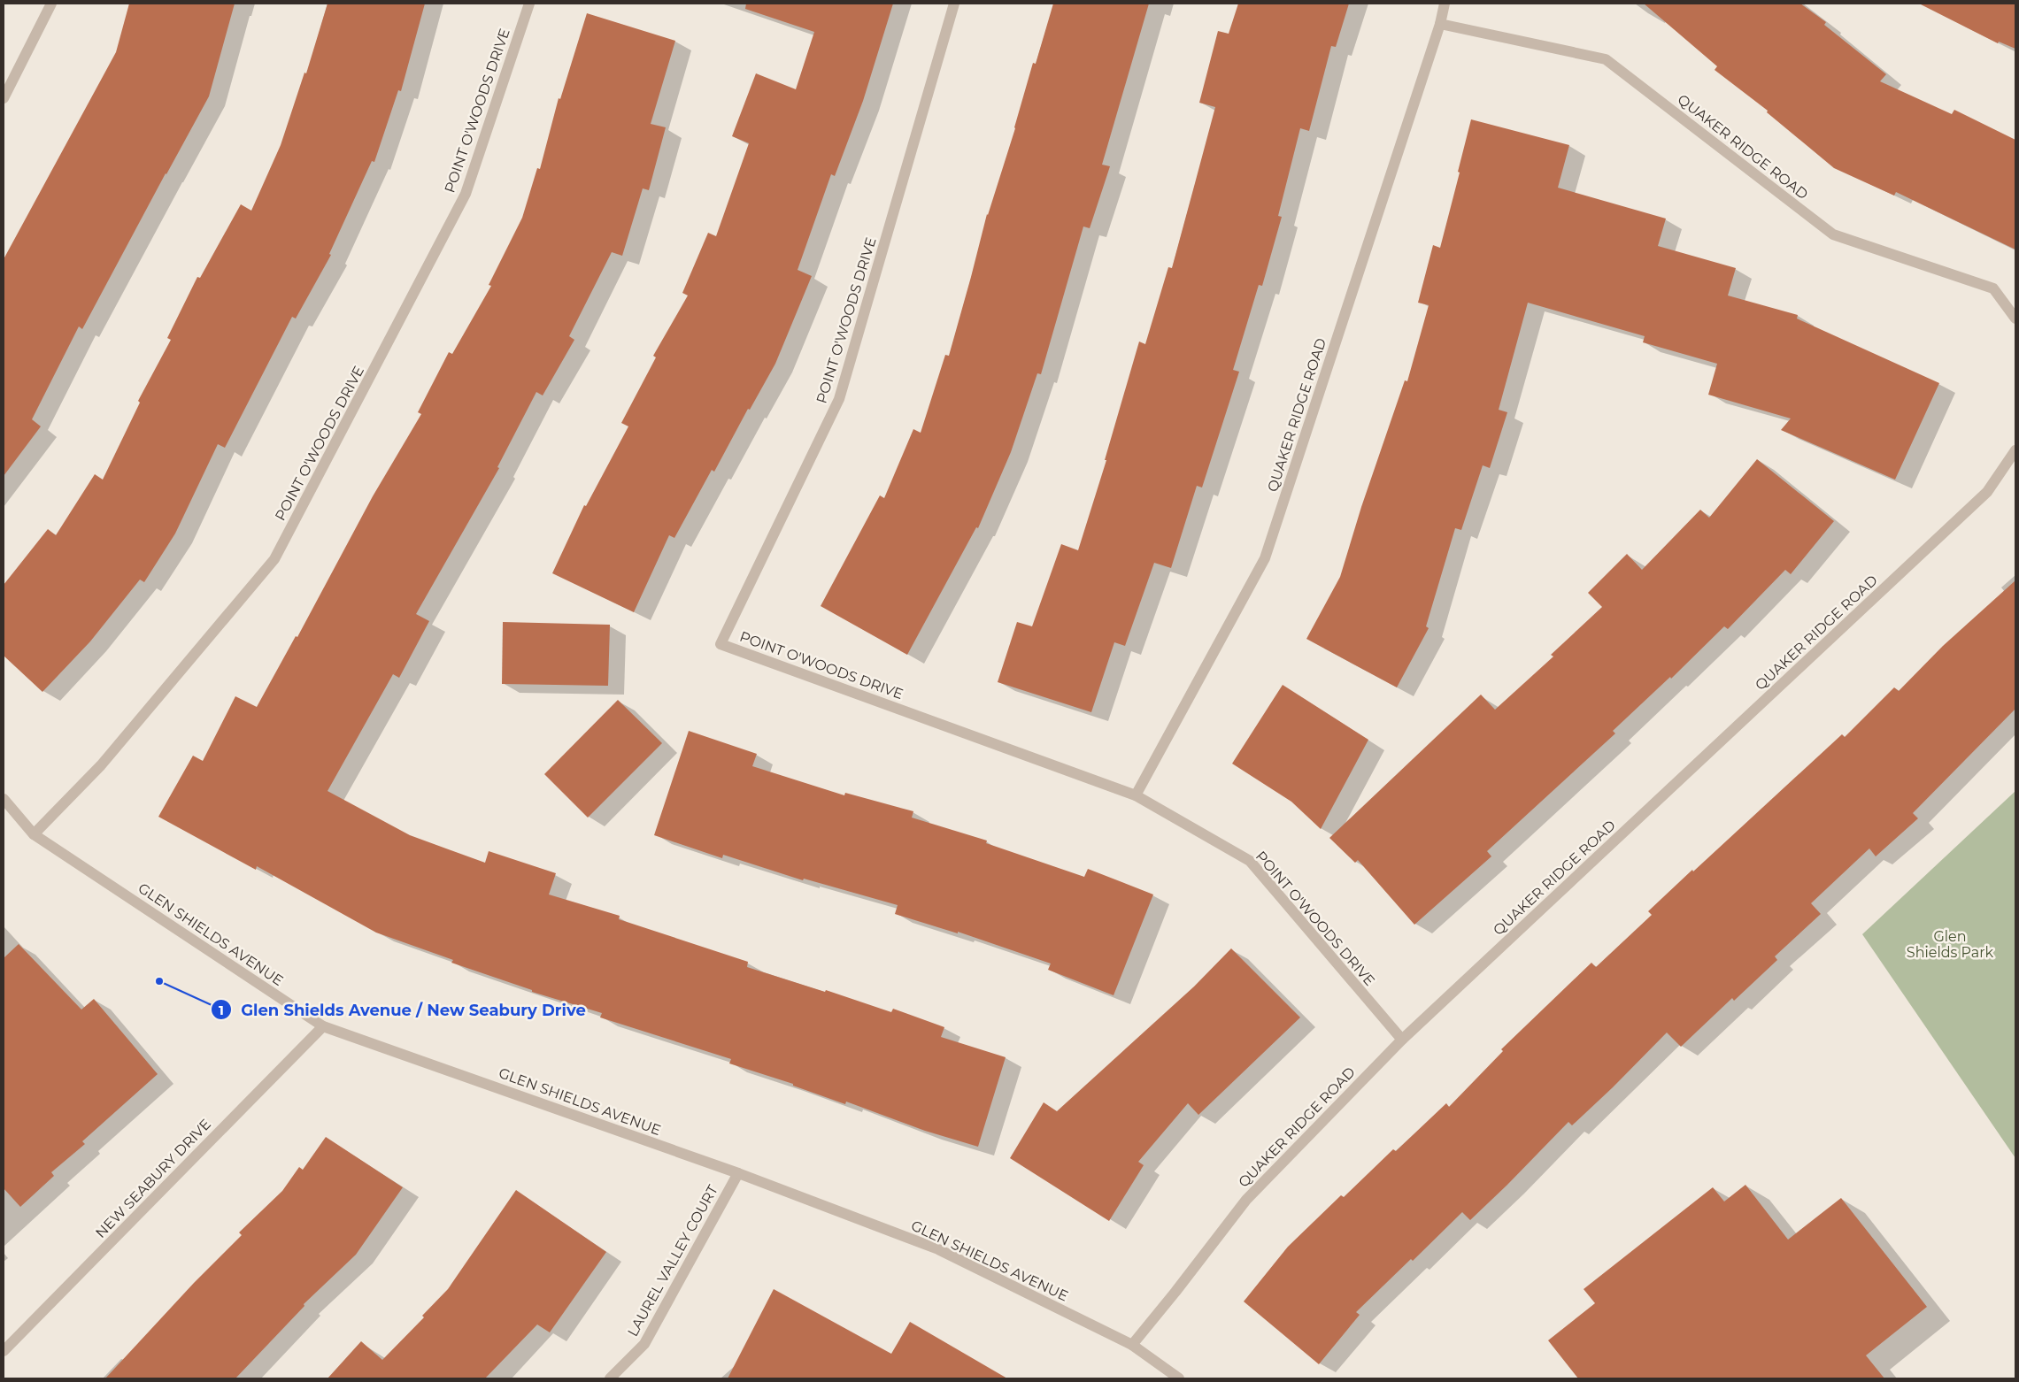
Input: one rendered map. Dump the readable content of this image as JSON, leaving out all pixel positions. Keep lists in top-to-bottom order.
{
  "streets": {
    "street": [
      "POINT O'WOODS DRIVE",
      "QUAKER RIDGE ROAD",
      "GLEN SHIELDS AVENUE",
      "NEW SEABURY DRIVE",
      "LAUREL VALLEY COURT"
    ]
  },
  "crossings": [
    ["POINT O'WOODS DRIVE", "QUAKER RIDGE ROAD"],
    ["POINT O'WOODS DRIVE", "GLEN SHIELDS AVENUE"],
    ["QUAKER RIDGE ROAD", "GLEN SHIELDS AVENUE"],
    ["GLEN SHIELDS AVENUE", "NEW SEABURY DRIVE"],
    ["GLEN SHIELDS AVENUE", "LAUREL VALLEY COURT"]
  ],
  "parks": ["Glen Shields Park"],
  "places": ["Glen Shields Avenue / New Seabury Drive"]
}
